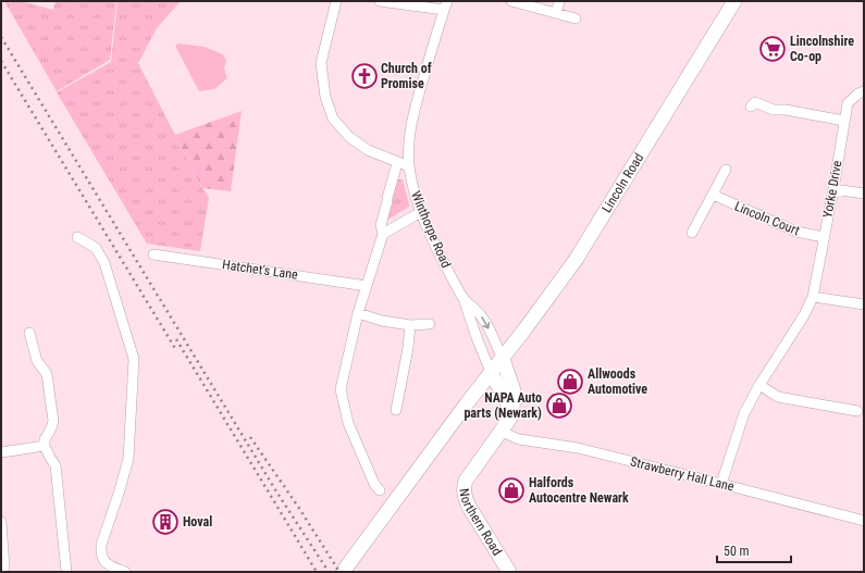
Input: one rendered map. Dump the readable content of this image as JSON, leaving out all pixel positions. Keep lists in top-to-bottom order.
{
  "streets": {
    "main road": ["Lincoln Road", "Northern Road"],
    "street": [
      "Yorke Drive",
      "Lincoln Court",
      "Winthorpe Road",
      "Hatchet's Lane",
      "Strawberry Hall Lane"
    ]
  },
  "crossings": [
    ["Lincoln Road", "Winthorpe Road"],
    ["Lincoln Road", "Northern Road"],
    ["Yorke Drive", "Lincoln Court"],
    ["Yorke Drive", "Strawberry Hall Lane"],
    ["Winthorpe Road", "Northern Road"],
    ["Strawberry Hall Lane", "Northern Road"]
  ],
  "places": {
    "supermarket": ["Lincolnshire Co-op"],
    "church": ["Church of Promise"],
    "shop": ["Allwoods Automotive", "NAPA Auto parts (Newark)", "Halfords Autocentre Newark"],
    "building": ["Hoval"]
  },
  "scale_bar": "50 m"
}
